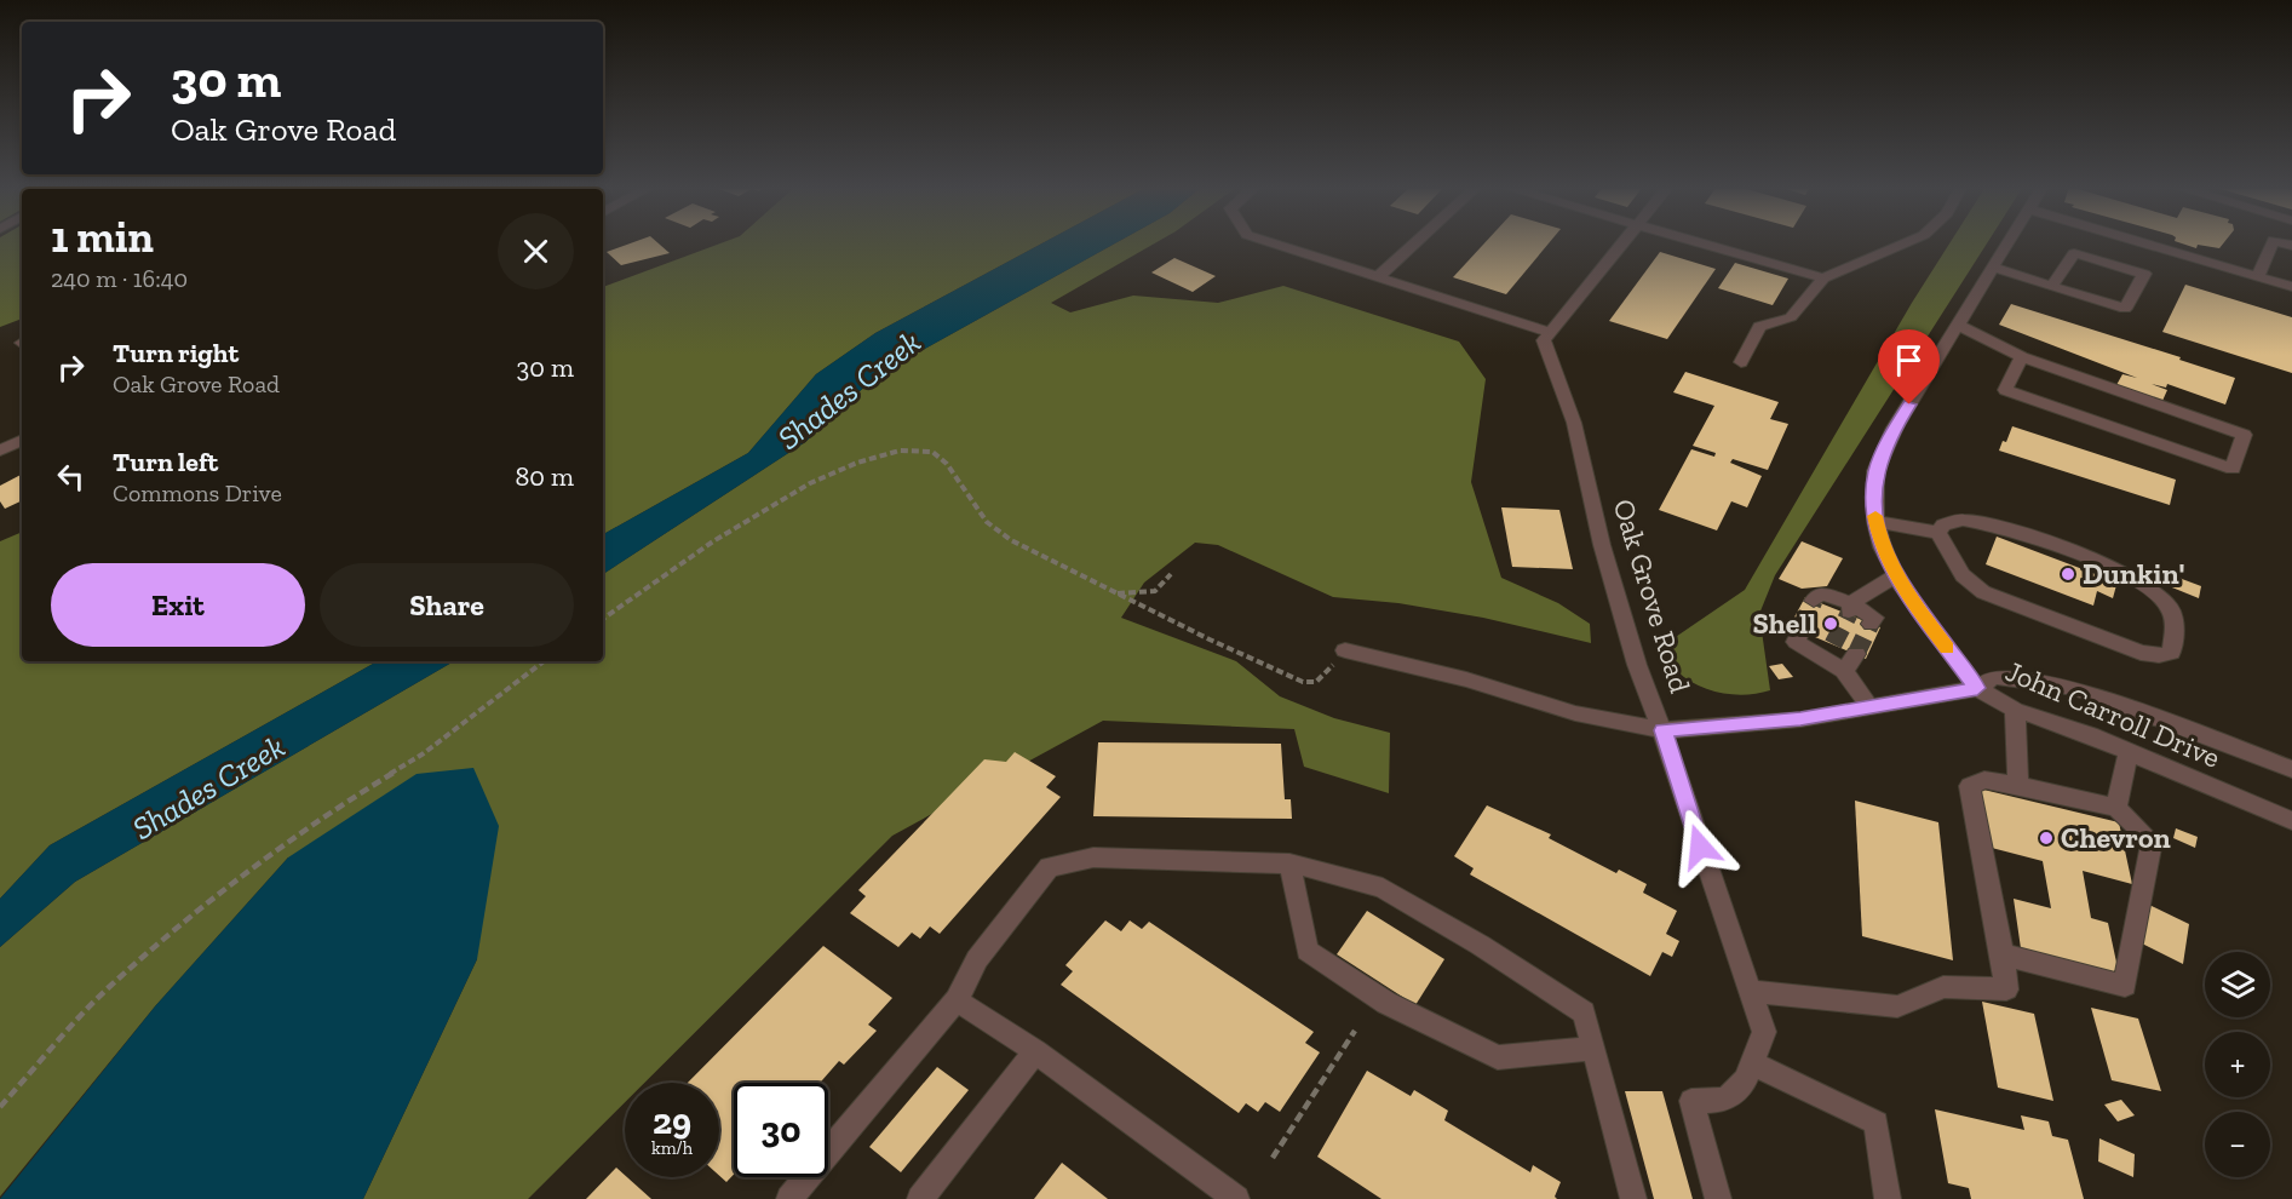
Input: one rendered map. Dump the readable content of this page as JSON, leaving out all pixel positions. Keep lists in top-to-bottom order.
{
  "streets": {
    "street": ["Oak Grove Road", "John Carroll Drive"]
  },
  "crossings": [
    ["Oak Grove Road", "John Carroll Drive"]
  ],
  "water": ["Shades Creek"],
  "places": ["Dunkin'", "Shell", "Chevron"],
  "page": {
    "turn": ["30 m", "Oak Grove Road"],
    "heading": ["1 min", "240 m · 16:40"],
    "list": [
      {
        "name": "Turn right",
        "note": "Oak Grove Road",
        "value": "30 m"
      },
      {
        "name": "Turn left",
        "note": "Commons Drive",
        "value": "80 m"
      }
    ],
    "buttons": ["Exit", "Share"],
    "map_buttons": ["+", "−"],
    "speed": "29 km/h",
    "limit": "30"
  }
}
